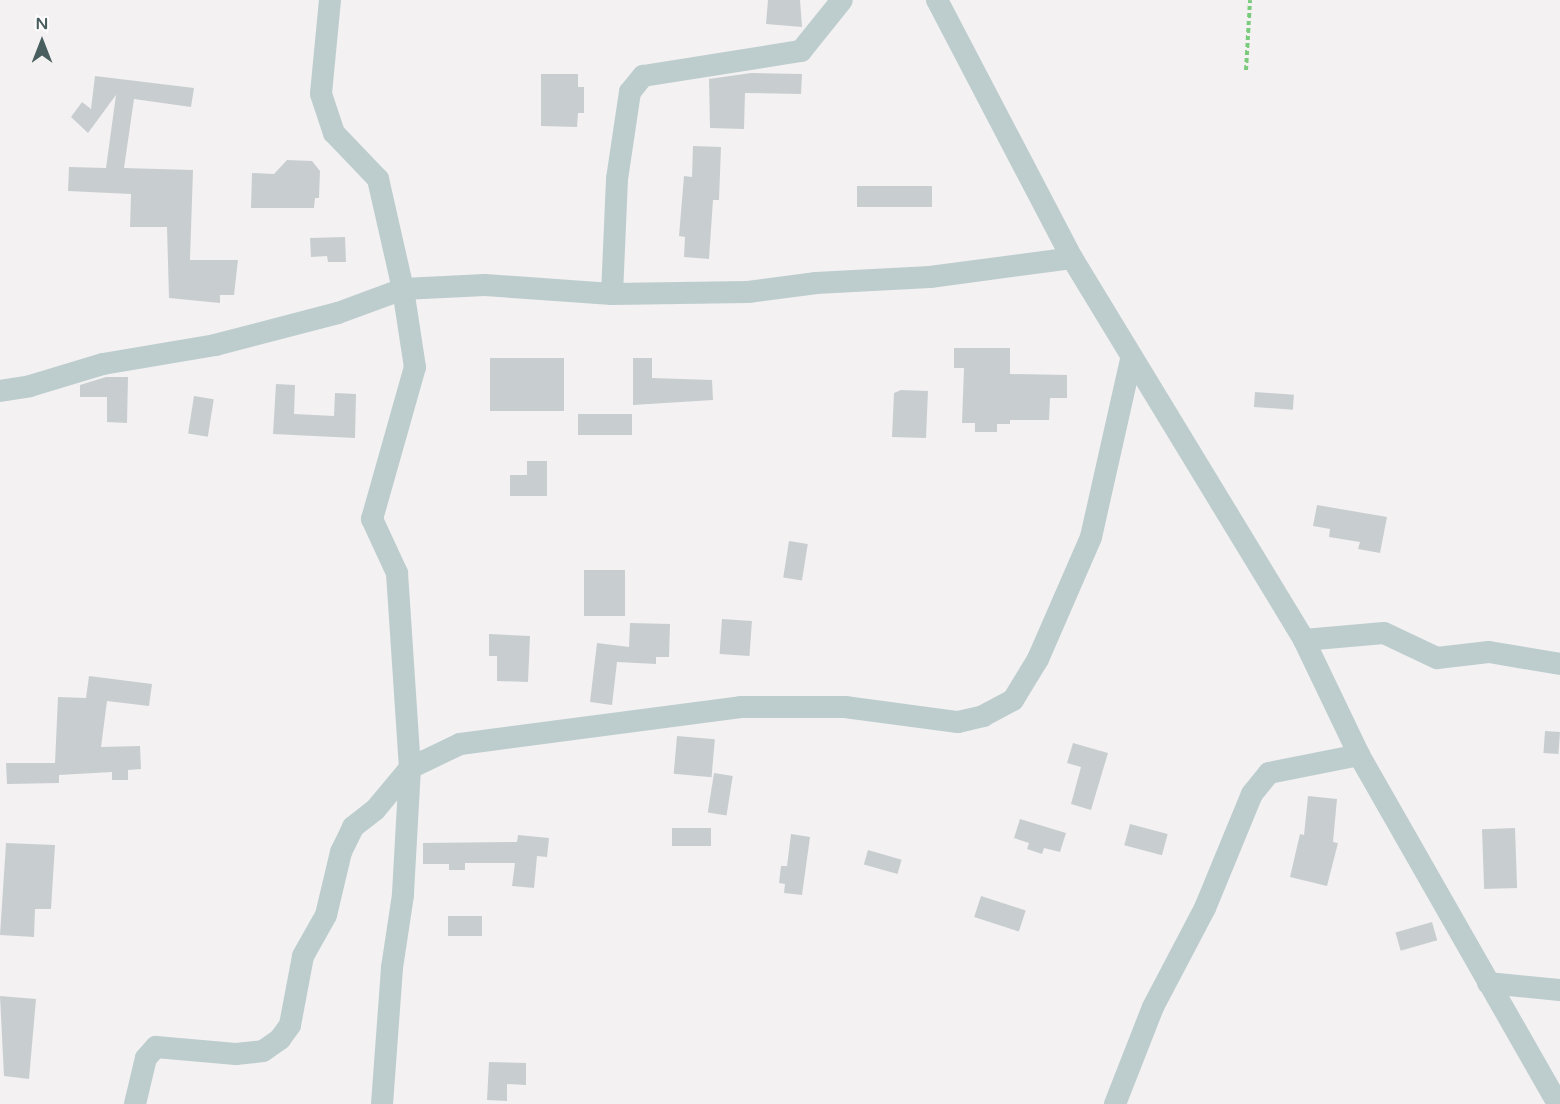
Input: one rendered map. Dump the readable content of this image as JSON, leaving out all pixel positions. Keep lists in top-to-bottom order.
{
  "north": "top"
}
